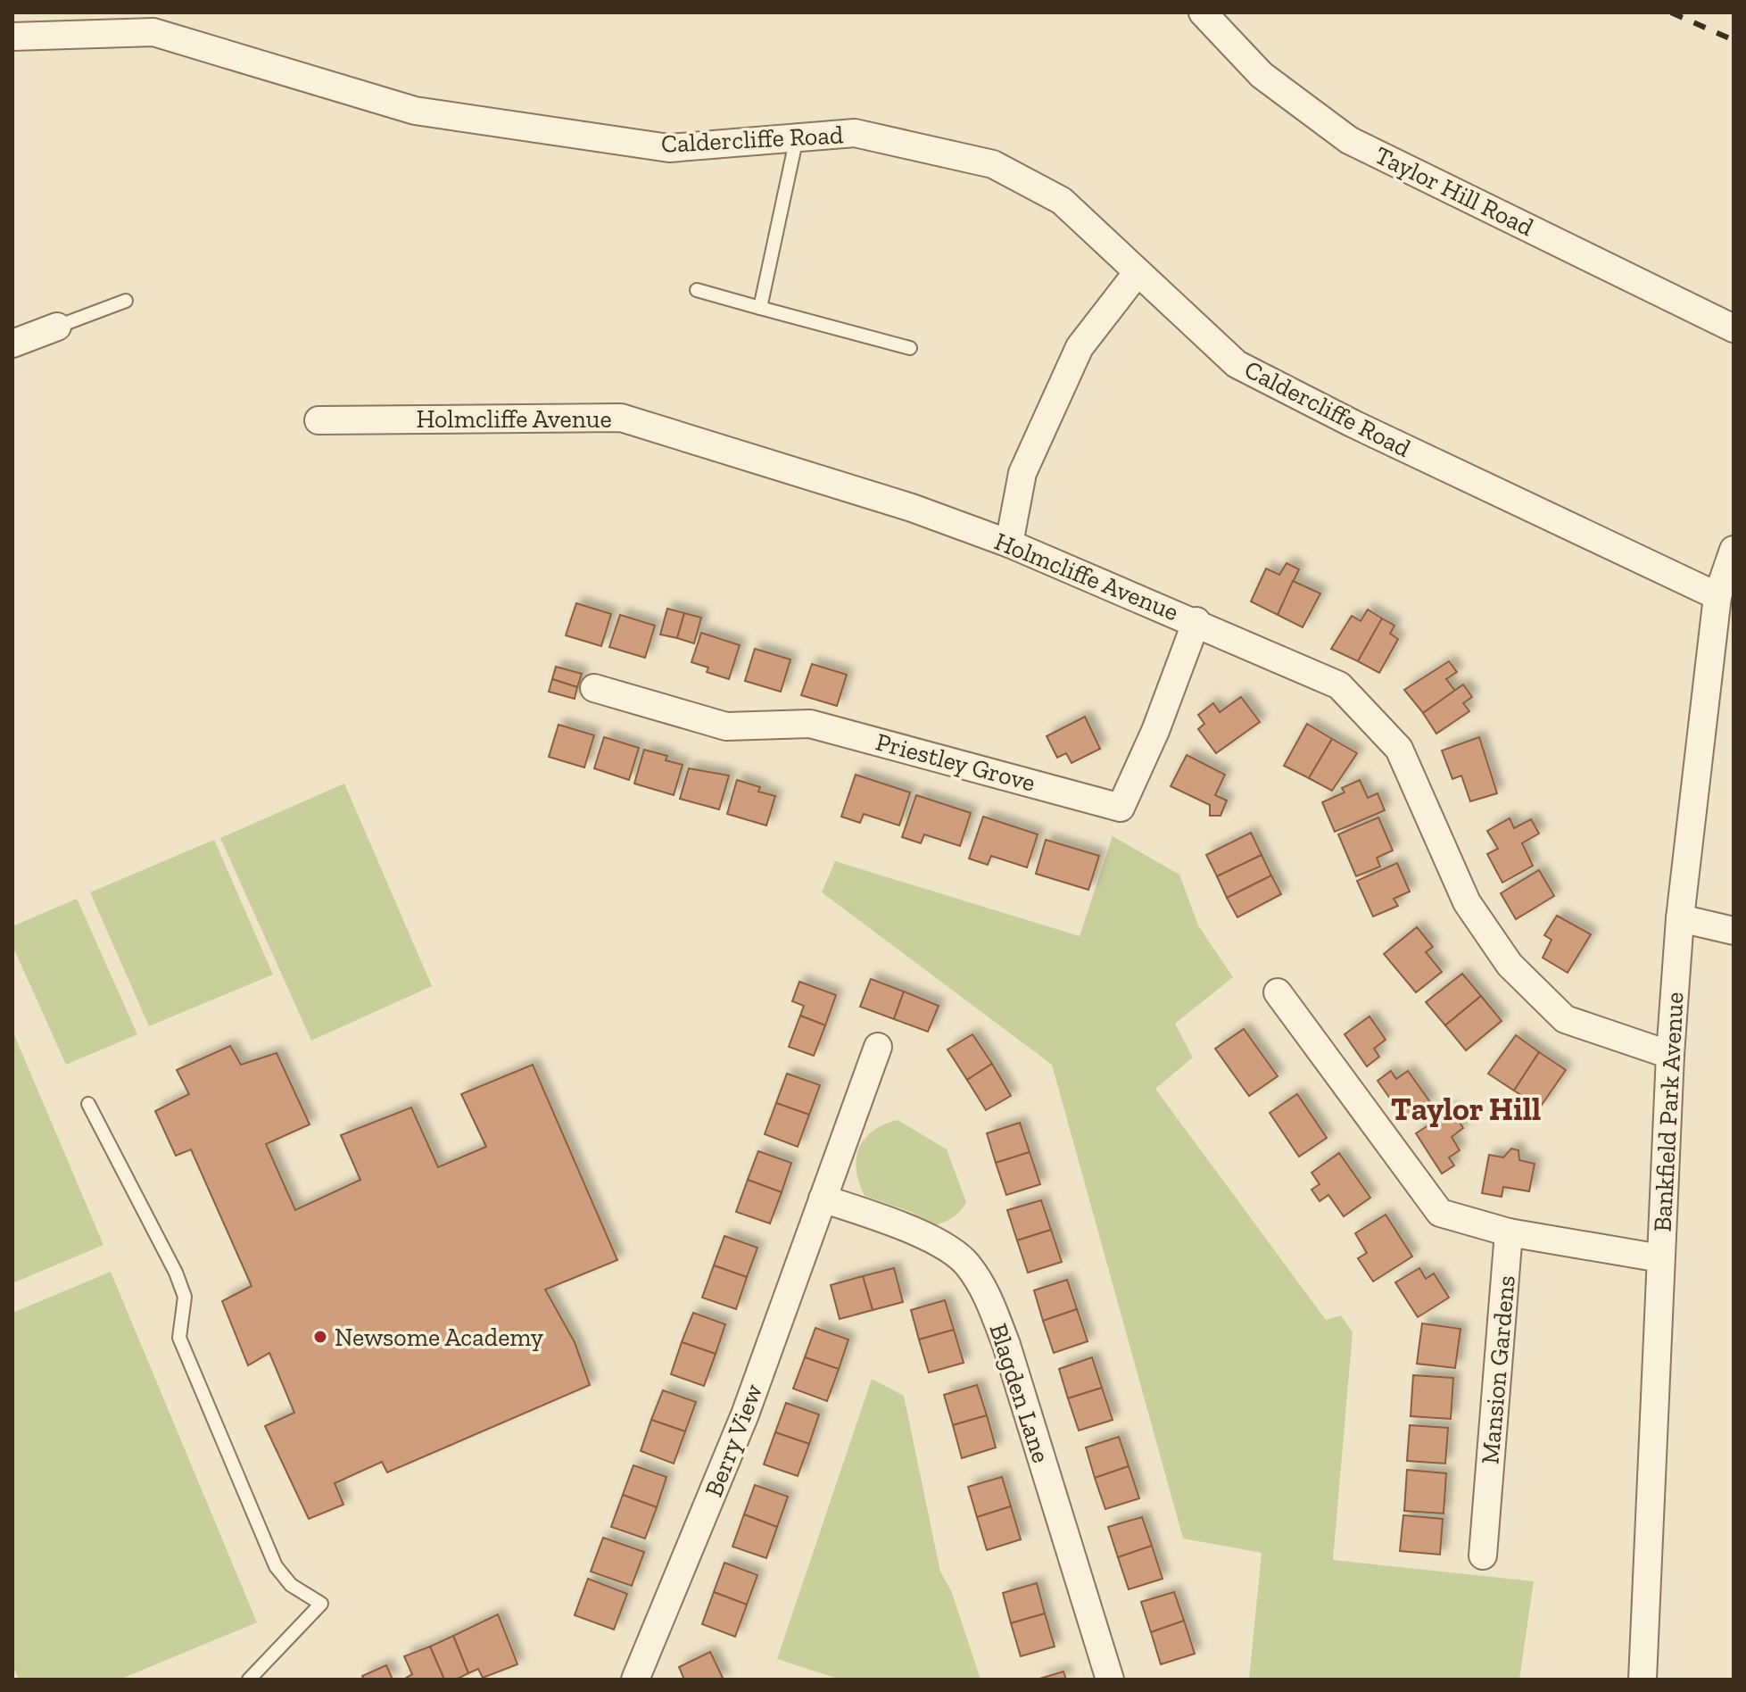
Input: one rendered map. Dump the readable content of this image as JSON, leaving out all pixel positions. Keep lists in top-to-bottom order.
{
  "streets": {
    "street": [
      "Caldercliffe Road",
      "Taylor Hill Road",
      "Holmcliffe Avenue",
      "Priestley Grove",
      "Bankfield Park Avenue",
      "Mansion Gardens",
      "Blagden Lane",
      "Berry View"
    ]
  },
  "crossings": [
    ["Caldercliffe Road", "Bankfield Park Avenue"],
    ["Holmcliffe Avenue", "Priestley Grove"],
    ["Holmcliffe Avenue", "Bankfield Park Avenue"],
    ["Blagden Lane", "Berry View"]
  ],
  "districts": ["Taylor Hill"],
  "places": ["Newsome Academy"]
}
